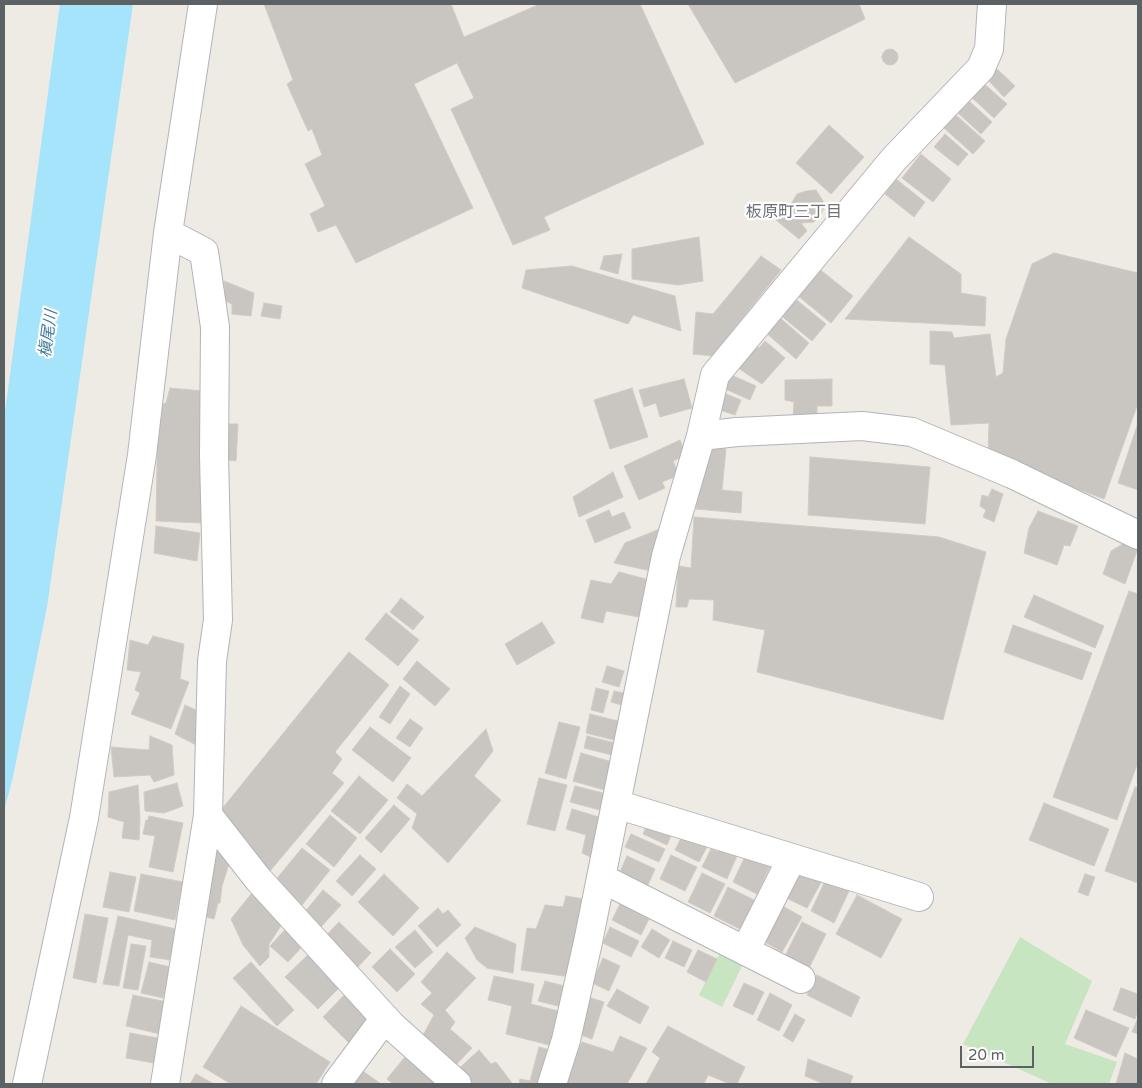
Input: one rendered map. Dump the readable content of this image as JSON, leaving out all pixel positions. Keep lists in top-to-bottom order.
{
  "districts": ["板原町三丁目"],
  "water": ["槇尾川"],
  "scale_bar": "20 m"
}
